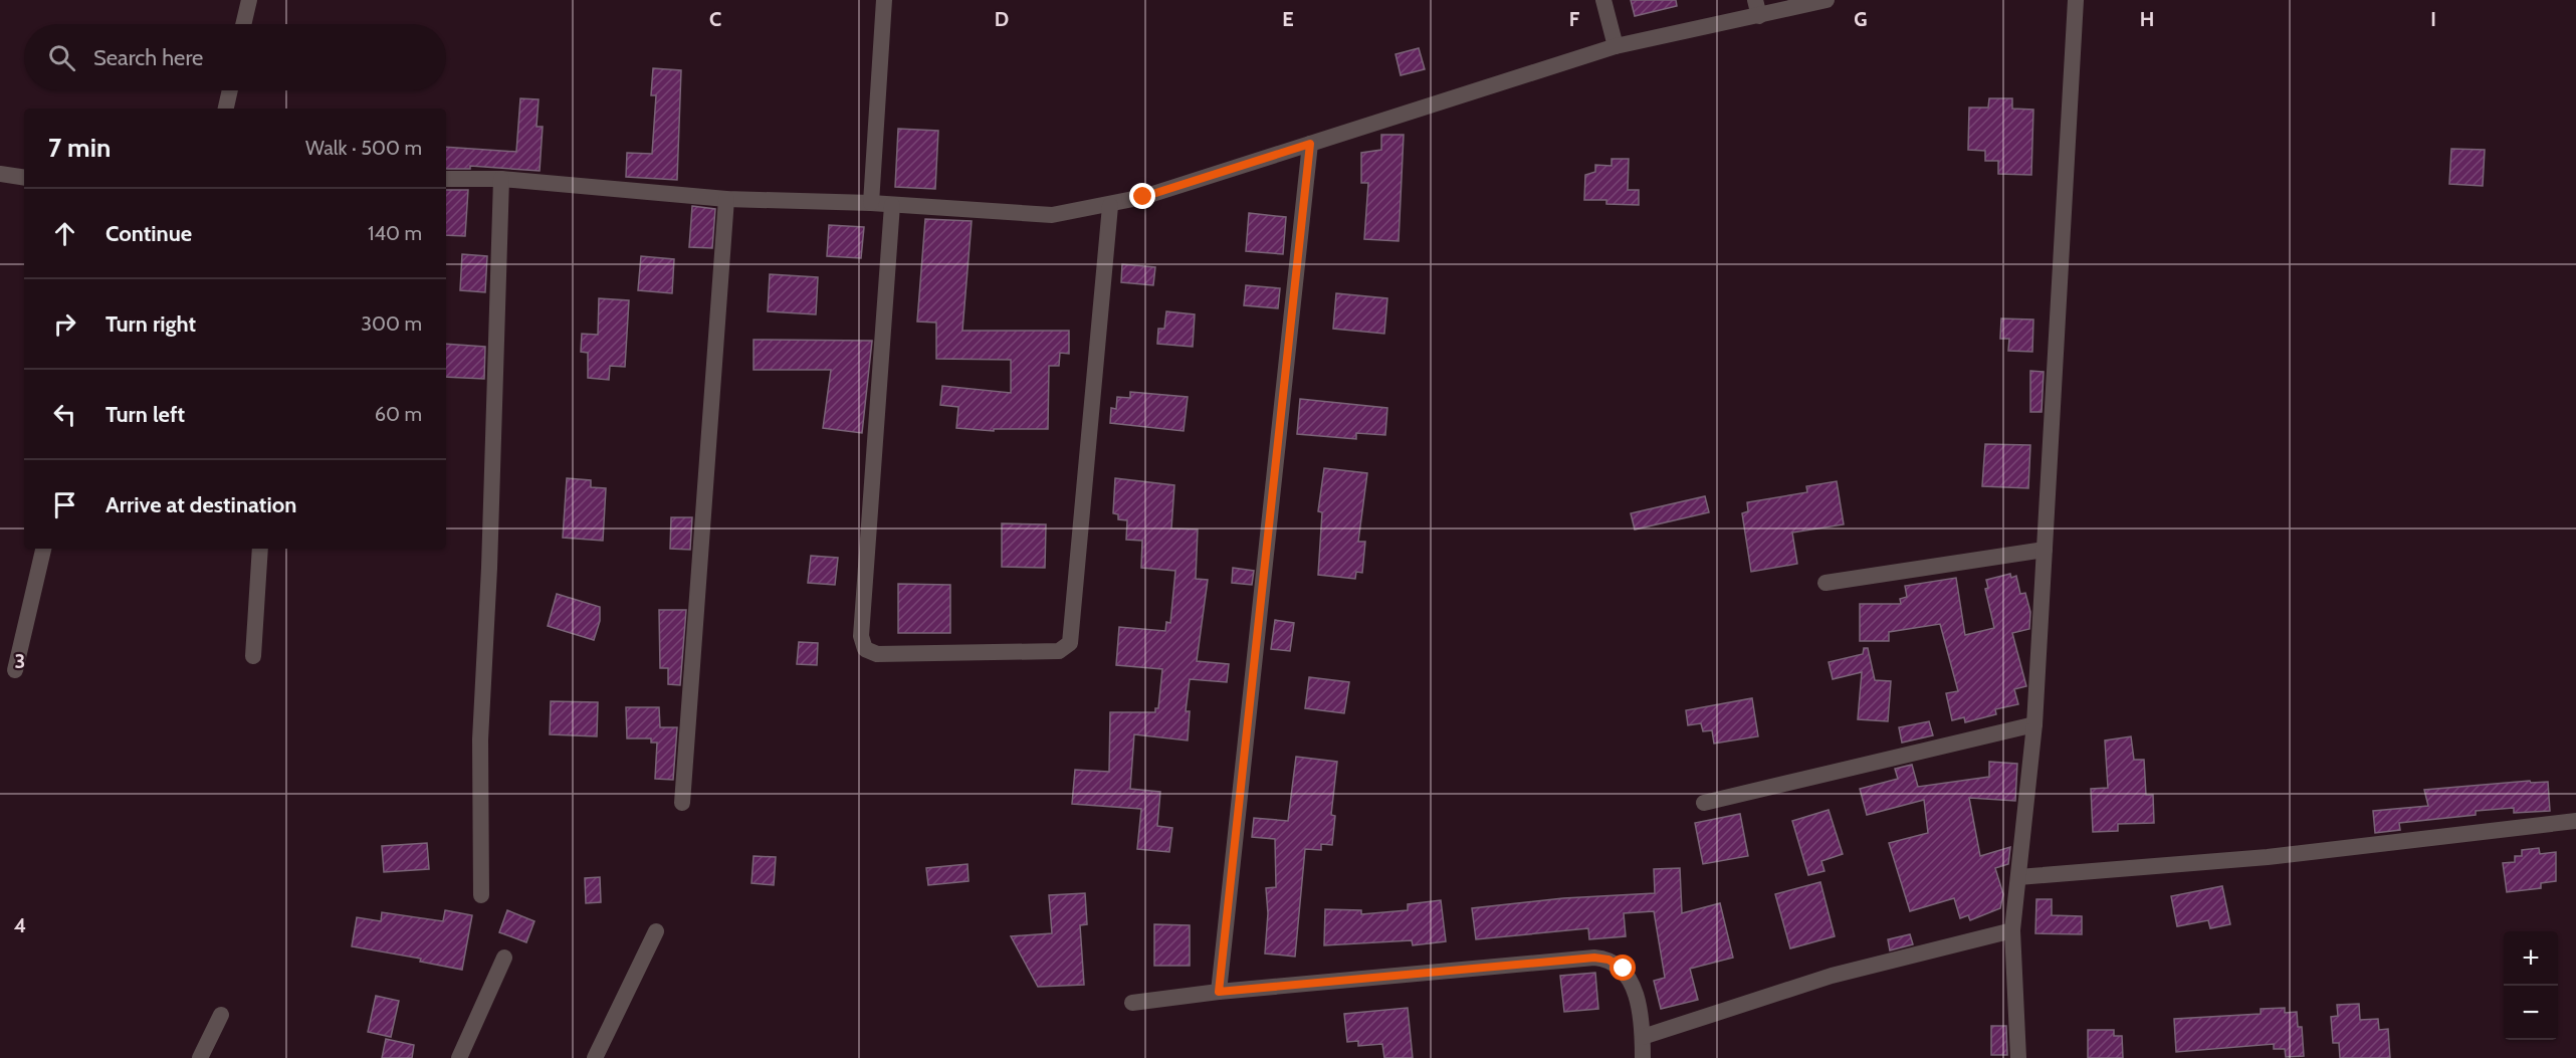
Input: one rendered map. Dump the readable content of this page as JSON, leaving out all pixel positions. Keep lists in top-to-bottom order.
{
  "page": {
    "search": "Search here",
    "heading": ["7 min", "Walk · 500 m"],
    "list": [
      ["Continue", "140 m"],
      ["Turn right", "300 m"],
      ["Turn left", "60 m"],
      "Arrive at destination"
    ],
    "map_buttons": ["+", "−"]
  },
  "grid": {
    "columns": [
      "C",
      "D",
      "E",
      "F",
      "G",
      "H",
      "I"
    ],
    "rows": ["3", "4"]
  }
}
